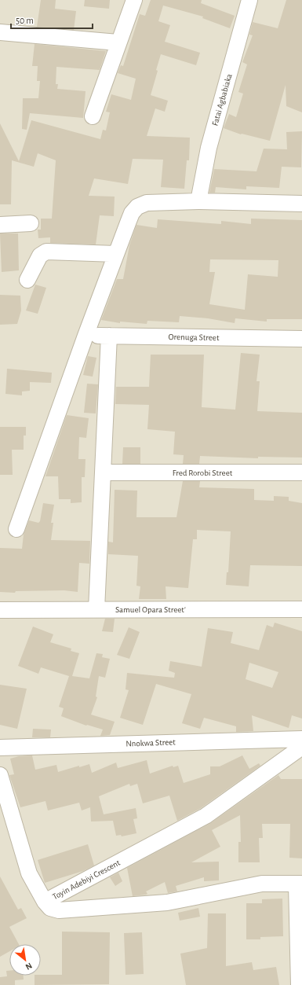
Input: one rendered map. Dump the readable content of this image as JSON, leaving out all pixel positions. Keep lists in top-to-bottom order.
{
  "streets": {
    "street": [
      "Fatai Agbabiaka",
      "Orenuga Street",
      "Fred Rorobi Street",
      "Samuel Opara Street'",
      "Nnokwa Street",
      "Toyin Adebiyi Crescent"
    ]
  },
  "scale_bar": "50 m",
  "north": "bottom right"
}
